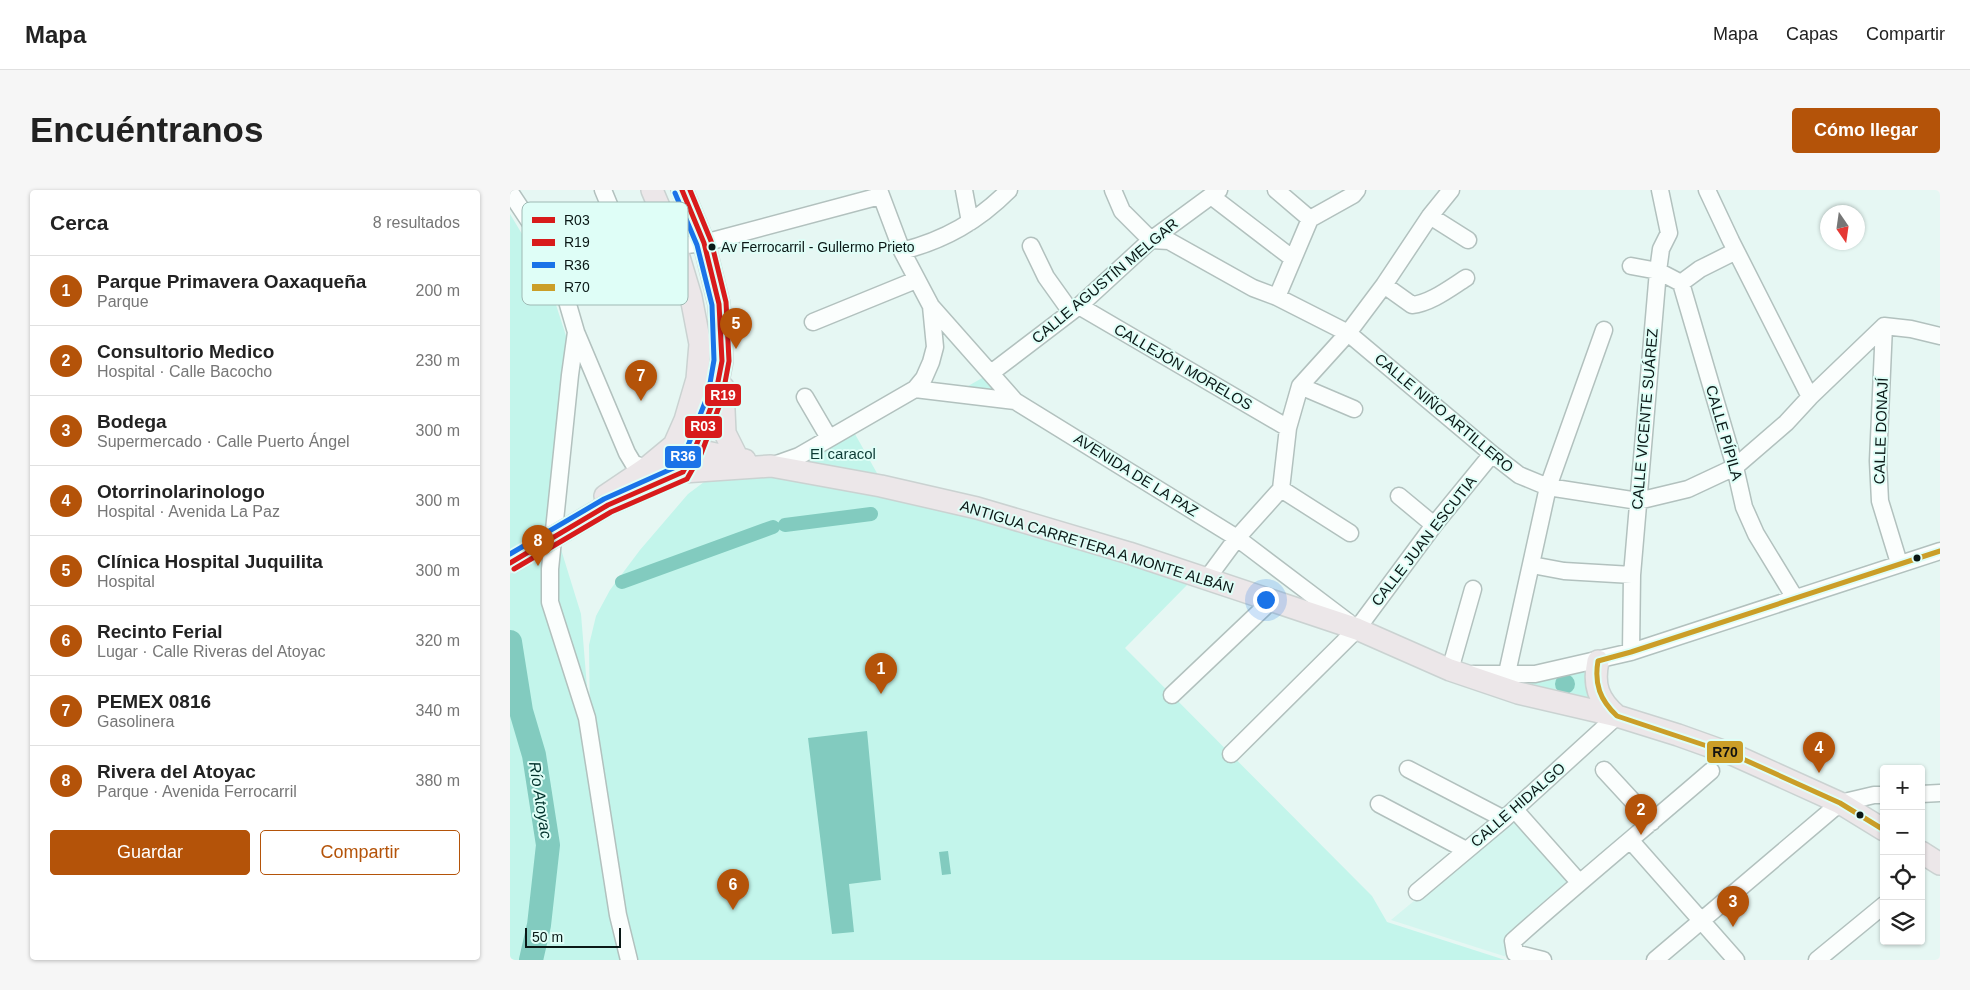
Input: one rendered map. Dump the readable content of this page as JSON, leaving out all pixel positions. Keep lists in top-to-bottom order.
{
  "streets": {
    "main road": ["ANTIGUA CARRETERA A MONTE ALBÁN"],
    "street": [
      "CALLE AGUSTÍN MELGAR",
      "CALLEJÓN MORELOS",
      "CALLE NIÑO ARTILLERO",
      "CALLE VICENTE SUÁREZ",
      "CALLE DONAJÍ",
      "CALLE PÍPILA",
      "AVENIDA DE LA PAZ",
      "CALLE JUAN ESCUTIA",
      "CALLE HIDALGO"
    ]
  },
  "crossings": [
    ["CALLE AGUSTÍN MELGAR", "CALLEJÓN MORELOS"],
    ["CALLE AGUSTÍN MELGAR", "CALLE NIÑO ARTILLERO"],
    ["CALLE AGUSTÍN MELGAR", "AVENIDA DE LA PAZ"],
    ["CALLE NIÑO ARTILLERO", "CALLE VICENTE SUÁREZ"],
    ["CALLE NIÑO ARTILLERO", "CALLE DONAJÍ"],
    ["CALLE NIÑO ARTILLERO", "CALLE PÍPILA"],
    ["CALLE NIÑO ARTILLERO", "CALLE JUAN ESCUTIA"],
    ["CALLE VICENTE SUÁREZ", "ANTIGUA CARRETERA A MONTE ALBÁN"],
    ["CALLE DONAJÍ", "ANTIGUA CARRETERA A MONTE ALBÁN"],
    ["CALLE PÍPILA", "ANTIGUA CARRETERA A MONTE ALBÁN"],
    ["AVENIDA DE LA PAZ", "CALLE JUAN ESCUTIA"],
    ["AVENIDA DE LA PAZ", "ANTIGUA CARRETERA A MONTE ALBÁN"],
    ["CALLE JUAN ESCUTIA", "ANTIGUA CARRETERA A MONTE ALBÁN"]
  ],
  "water": ["Río Atoyac"],
  "parks": ["El caracol"],
  "places": ["Av Ferrocarril - Gullermo Prieto"],
  "lines": [
    "transit line R03",
    "transit line R19",
    "transit line R36",
    "transit line R70"
  ],
  "legend": [
    "R03",
    "R19",
    "R36",
    "R70"
  ],
  "scale_bar": "50 m",
  "north": "bottom",
  "page": {
    "header": "Mapa",
    "nav": ["Mapa", "Capas", "Compartir"],
    "buttons": [
      "Cómo llegar",
      ["Guardar", "Compartir"]
    ],
    "title": "Encuéntranos",
    "heading": ["Cerca", "8 resultados"],
    "list": [
      {
        "mark": "1",
        "name": "Parque Primavera Oaxaqueña",
        "note": "Parque",
        "value": "200 m"
      },
      {
        "mark": "2",
        "name": "Consultorio Medico",
        "note": "Hospital · Calle Bacocho",
        "value": "230 m"
      },
      {
        "mark": "3",
        "name": "Bodega",
        "note": "Supermercado · Calle Puerto Ángel",
        "value": "300 m"
      },
      {
        "mark": "4",
        "name": "Otorrinolarinologo",
        "note": "Hospital · Avenida La Paz",
        "value": "300 m"
      },
      {
        "mark": "5",
        "name": "Clínica Hospital Juquilita",
        "note": "Hospital",
        "value": "300 m"
      },
      {
        "mark": "6",
        "name": "Recinto Ferial",
        "note": "Lugar · Calle Riveras del Atoyac",
        "value": "320 m"
      },
      {
        "mark": "7",
        "name": "PEMEX 0816",
        "note": "Gasolinera",
        "value": "340 m"
      },
      {
        "mark": "8",
        "name": "Rivera del Atoyac",
        "note": "Parque · Avenida Ferrocarril",
        "value": "380 m"
      }
    ],
    "pins": [
      "5",
      "7",
      "8",
      "1",
      "4",
      "2",
      "6",
      "3"
    ],
    "map_buttons": ["+", "−"],
    "scale": "50 m"
  }
}
